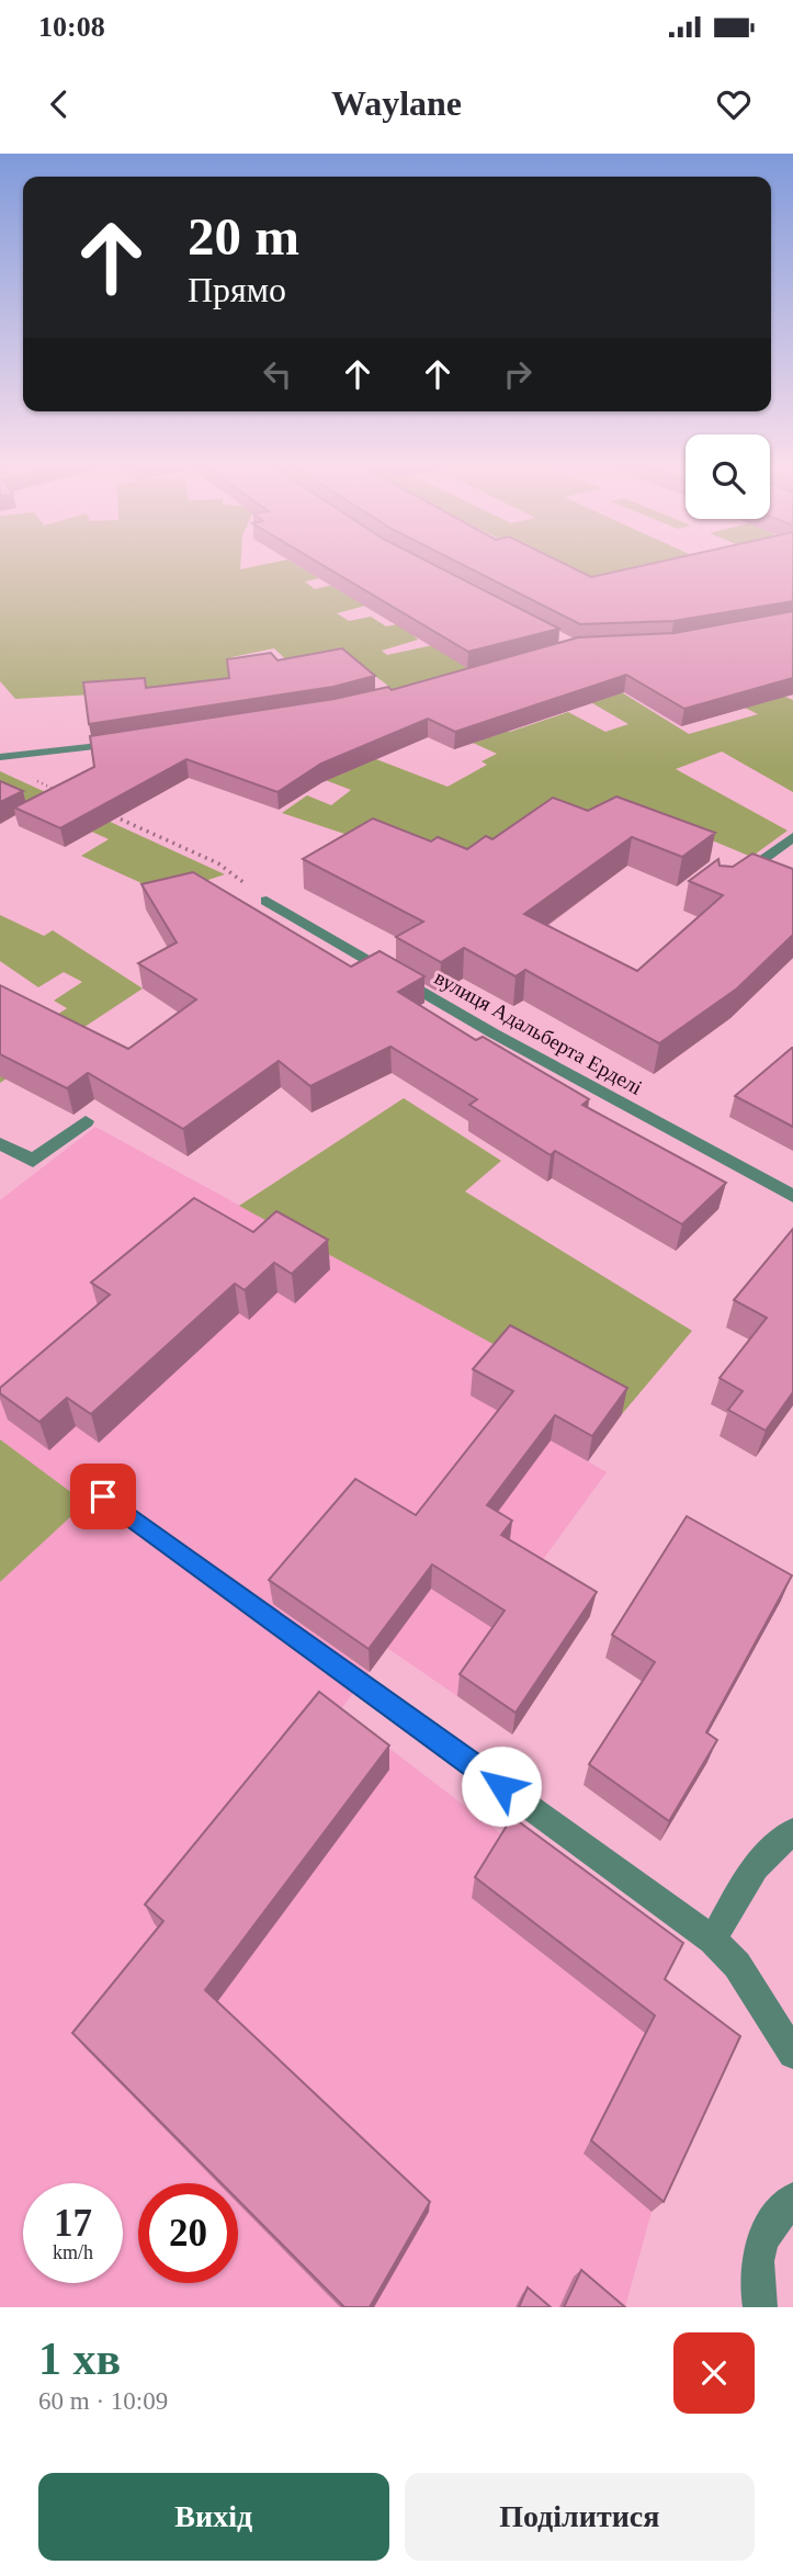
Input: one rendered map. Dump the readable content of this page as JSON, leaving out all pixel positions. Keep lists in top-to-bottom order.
{
  "streets": {
    "street": ["вулиця Адальберта Ерделі"]
  },
  "page": {
    "status": "10:08",
    "header": "Waylane",
    "turn": ["20 m", "Прямо"],
    "speed": "17 km/h",
    "limit": "20",
    "heading": ["1 хв", "60 m · 10:09"],
    "buttons": ["Вихід", "Поділитися"]
  }
}
